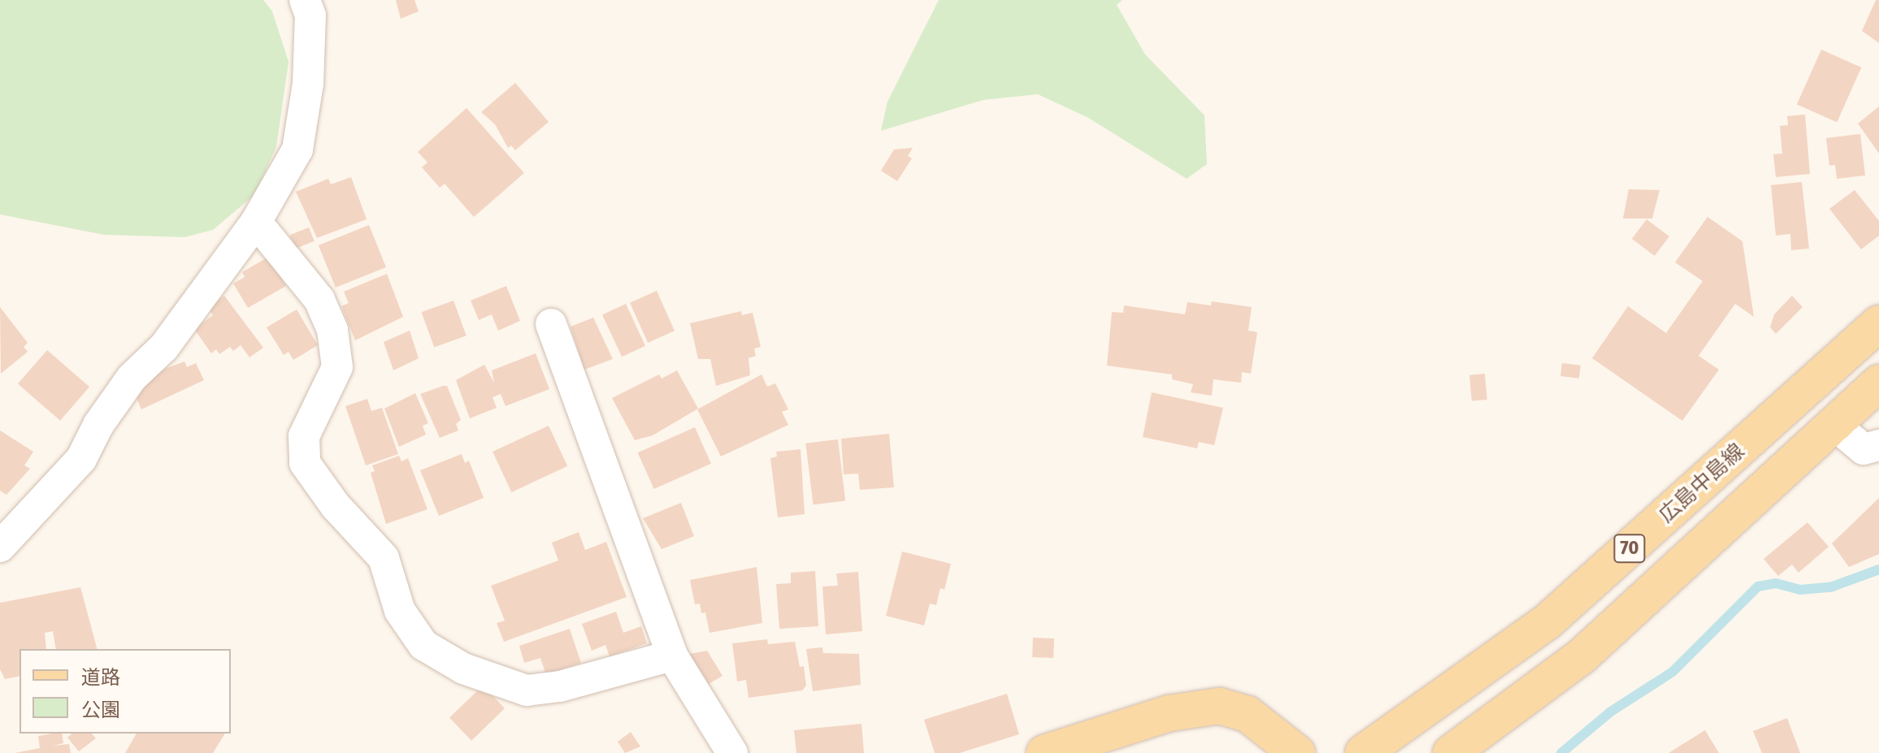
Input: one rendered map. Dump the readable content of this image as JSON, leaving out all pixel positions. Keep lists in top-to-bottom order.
{
  "streets": {
    "main road": ["広島中島線", "70"]
  },
  "legend": ["道路", "公園"]
}
